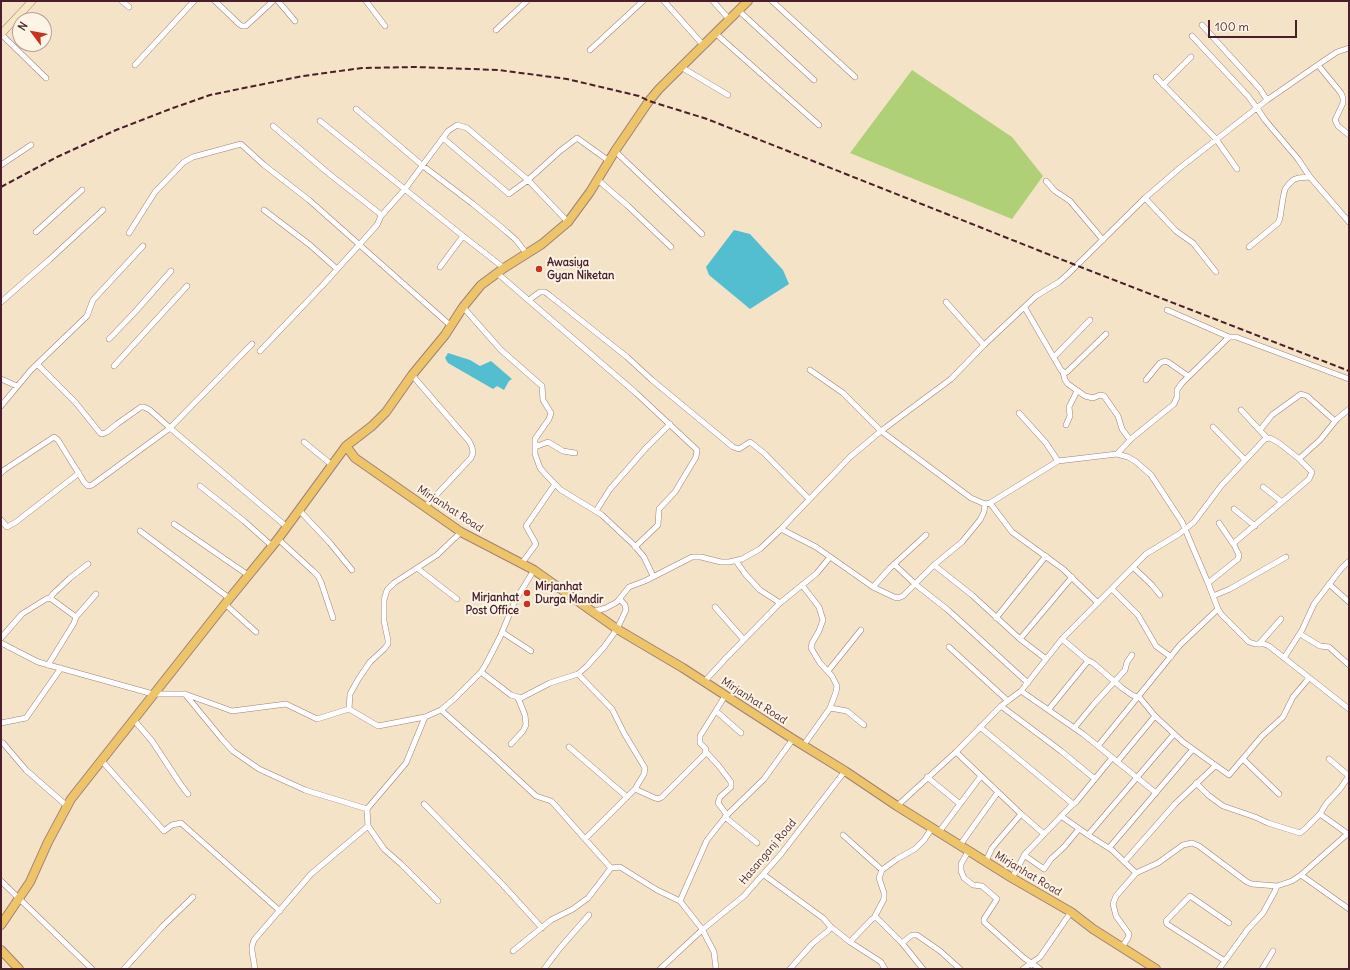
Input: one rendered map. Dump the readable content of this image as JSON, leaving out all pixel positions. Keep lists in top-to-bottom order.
{
  "streets": {
    "main road": ["Mirjanhat Road"],
    "street": ["Hasanganj Road"]
  },
  "crossings": [
    ["Mirjanhat Road", "Hasanganj Road"]
  ],
  "places": ["Awasiya Gyan Niketan", "Mirjanhat Durga Mandir", "Mirjanhat Post Office"],
  "scale_bar": "100 m",
  "north": "top left"
}
